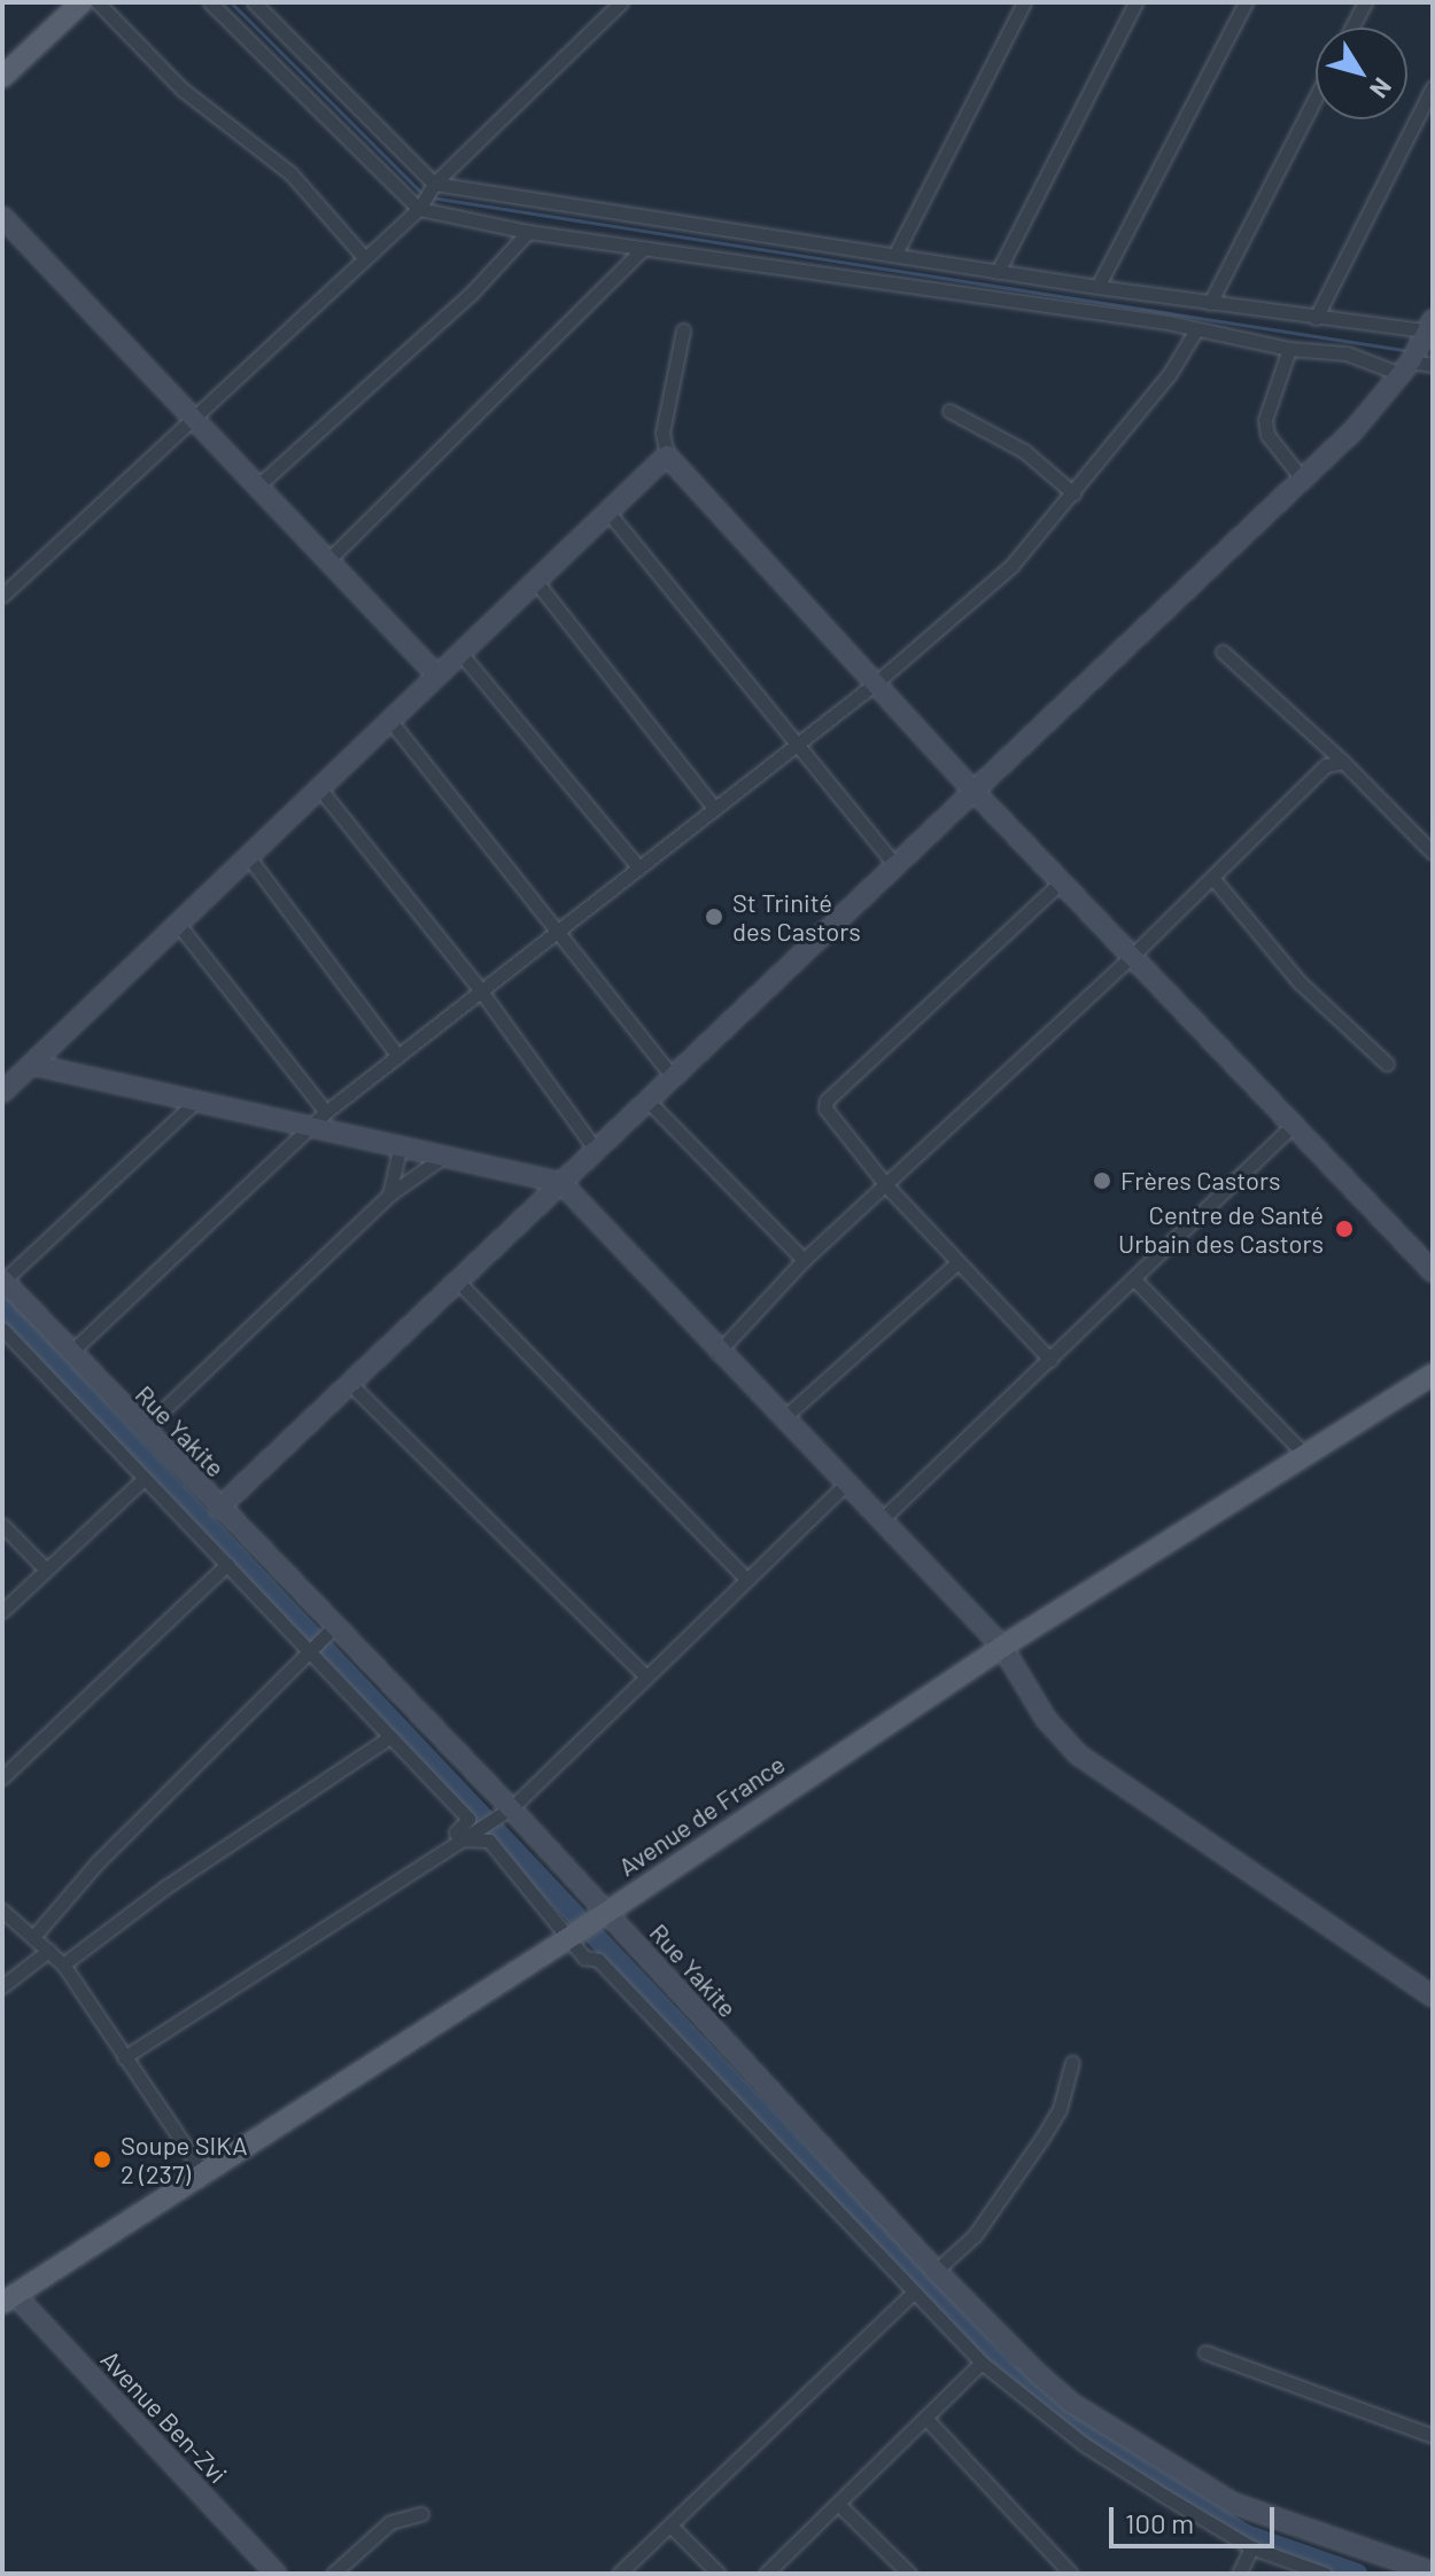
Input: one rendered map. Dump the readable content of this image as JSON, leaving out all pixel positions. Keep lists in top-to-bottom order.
{
  "streets": {
    "main road": ["Avenue de France"],
    "street": ["Rue Yakite", "Avenue Ben-Zvi"]
  },
  "crossings": [
    ["Rue Yakite", "Avenue de France"],
    ["Avenue de France", "Avenue Ben-Zvi"]
  ],
  "places": [
    "St Trinité des Castors",
    "Frères Castors",
    "Centre de Santé Urbain des Castors",
    "Soupe SIKA 2 (237)"
  ],
  "scale_bar": "100 m",
  "north": "bottom right"
}
